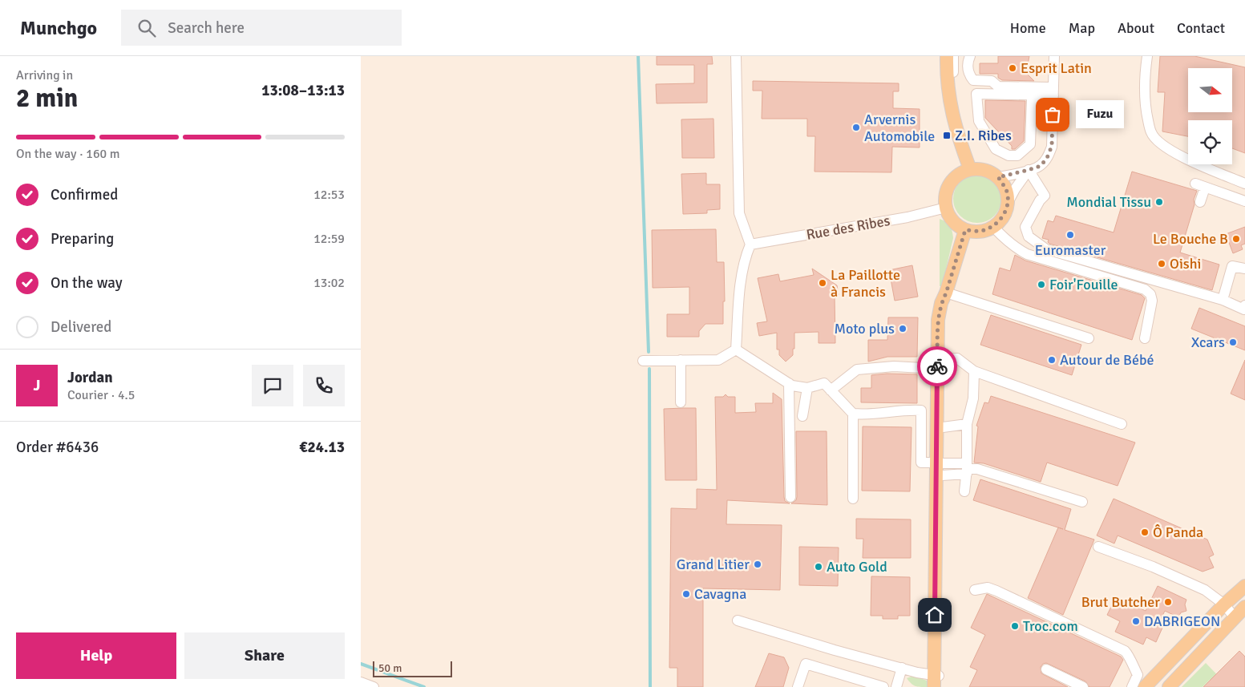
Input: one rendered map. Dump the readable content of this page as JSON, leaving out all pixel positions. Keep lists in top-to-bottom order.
{
  "streets": {
    "street": ["Rue des Ribes"]
  },
  "places": {
    "other": [
      "Esprit Latin",
      "Fuzu",
      "Arvernis Automobile",
      "Mondial Tissu",
      "Euromaster",
      "Le Bouche B",
      "Oishi",
      "La Paillotte à Francis",
      "Foir'Fouille",
      "Moto plus",
      "Xcars",
      "Autour de Bébé",
      "Ô Panda",
      "Grand Litier",
      "Auto Gold",
      "Cavagna",
      "Brut Butcher",
      "DABRIGEON",
      "Troc.com"
    ],
    "transit": ["Z.I. Ribes"]
  },
  "scale_bar": "50 m",
  "north": "right",
  "page": {
    "header": "Munchgo",
    "search": "Search here",
    "nav": [
      "Home",
      "Map",
      "About",
      "Contact"
    ],
    "heading": ["2 min", "Arriving in", "13:08–13:13"],
    "panel": [
      "Jordan",
      "Courier · 4.5",
      "Order #6436",
      "€24.13"
    ],
    "bubble": "Fuzu",
    "bar": "On the way · 160 m",
    "list": [
      ["Confirmed", "12:53"],
      ["Preparing", "12:59"],
      ["On the way", "13:02"],
      "Delivered"
    ],
    "round": "J",
    "buttons": ["Help", "Share"],
    "scale": "50 m"
  }
}
